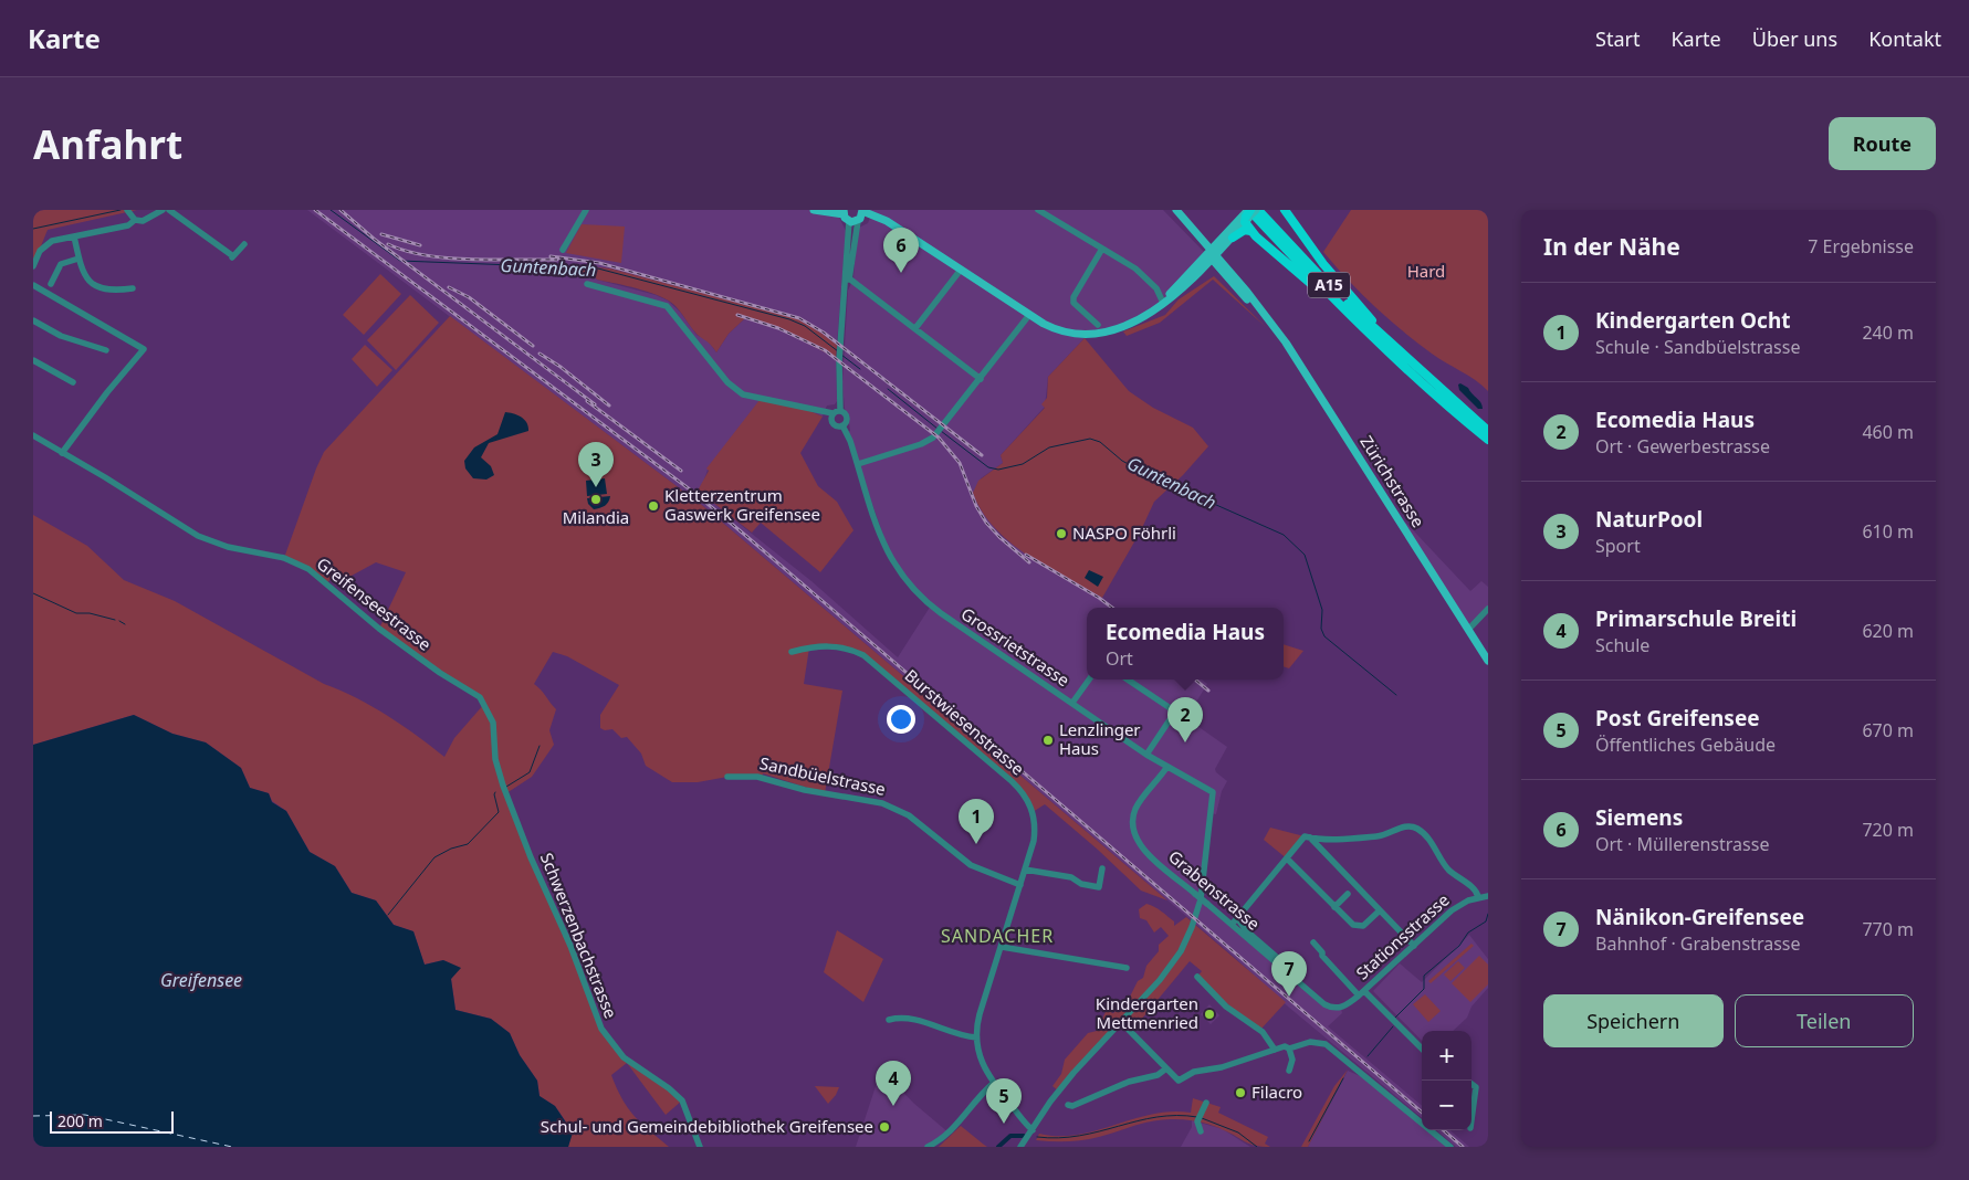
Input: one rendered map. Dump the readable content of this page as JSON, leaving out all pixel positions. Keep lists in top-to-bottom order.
{
  "streets": {
    "highway": ["A15"],
    "main road": ["Zürichstrasse"],
    "street": [
      "Greifenseestrasse",
      "Grossrietstrasse",
      "Burstwiesenstrasse",
      "Sandbüelstrasse",
      "Grabenstrasse",
      "Schwerzenbachstrasse",
      "Stationsstrasse"
    ]
  },
  "crossings": [
    ["Greifenseestrasse", "Schwerzenbachstrasse"],
    ["Grossrietstrasse", "Grabenstrasse"],
    ["Burstwiesenstrasse", "Sandbüelstrasse"],
    ["Grabenstrasse", "Stationsstrasse"]
  ],
  "districts": ["SANDACHER"],
  "water": ["Guntenbach", "Greifensee"],
  "parks": ["Hard"],
  "places": [
    "Milandia",
    "Kletterzentrum Gaswerk Greifensee",
    "NASPO Föhrli",
    "Lenzlinger Haus",
    "Kindergarten Mettmenried",
    "Filacro",
    "Schul- und Gemeindebibliothek Greifensee"
  ],
  "scale_bar": "200 m",
  "page": {
    "header": "Karte",
    "nav": [
      "Start",
      "Karte",
      "Über uns",
      "Kontakt"
    ],
    "buttons": [
      "Route",
      ["Speichern", "Teilen"]
    ],
    "title": "Anfahrt",
    "heading": ["In der Nähe", "7 Ergebnisse"],
    "pins": [
      "6",
      "3",
      "2",
      "1",
      "7",
      "4",
      "5"
    ],
    "list": [
      {
        "mark": "1",
        "name": "Kindergarten Ocht",
        "note": "Schule · Sandbüelstrasse",
        "value": "240 m"
      },
      {
        "mark": "2",
        "name": "Ecomedia Haus",
        "note": "Ort · Gewerbestrasse",
        "value": "460 m"
      },
      {
        "mark": "3",
        "name": "NaturPool",
        "note": "Sport",
        "value": "610 m"
      },
      {
        "mark": "4",
        "name": "Primarschule Breiti",
        "note": "Schule",
        "value": "620 m"
      },
      {
        "mark": "5",
        "name": "Post Greifensee",
        "note": "Öffentliches Gebäude",
        "value": "670 m"
      },
      {
        "mark": "6",
        "name": "Siemens",
        "note": "Ort · Müllerenstrasse",
        "value": "720 m"
      },
      {
        "mark": "7",
        "name": "Nänikon-Greifensee",
        "note": "Bahnhof · Grabenstrasse",
        "value": "770 m"
      }
    ],
    "popup": ["Ecomedia Haus", "Ort"],
    "map_buttons": ["+", "−"],
    "scale": "200 m"
  }
}
